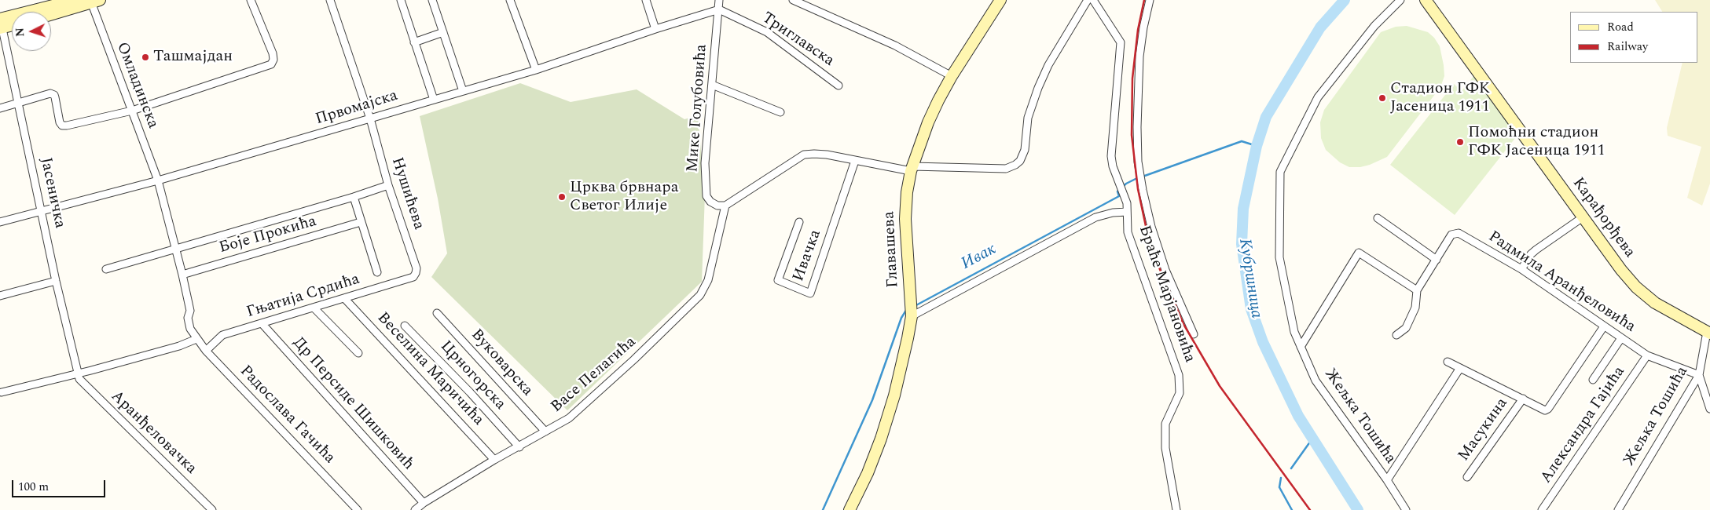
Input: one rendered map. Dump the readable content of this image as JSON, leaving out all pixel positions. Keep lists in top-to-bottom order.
{
  "streets": {
    "main road": ["Карађорђева", "Главашева"],
    "street": [
      "Триглавска",
      "Омладинска",
      "Првомајска",
      "Мике Голубовића",
      "Јасеничка",
      "Нушићева",
      "Боје Прокића",
      "Ивачка",
      "Радмила Аранђеловића",
      "Браће Марјановића",
      "Гњатија Срдића",
      "Вуковарска",
      "Веселина Маричића",
      "Васе Пелагића",
      "Црногорска",
      "Др Персиде Шишковић",
      "Радослава Гачића",
      "Жељка Тошића",
      "Александра Гајића",
      "Масукина",
      "Аранђеловачка"
    ]
  },
  "crossings": [
    ["Триглавска", "Првомајска"],
    ["Триглавска", "Мике Голубовића"],
    ["Омладинска", "Првомајска"],
    ["Првомајска", "Мике Голубовића"],
    ["Првомајска", "Јасеничка"],
    ["Првомајска", "Нушићева"],
    ["Мике Голубовића", "Васе Пелагића"],
    ["Јасеничка", "Аранђеловачка"],
    ["Нушићева", "Боје Прокића"],
    ["Нушићева", "Гњатија Срдића"],
    ["Карађорђева", "Жељка Тошића"],
    ["Радмила Аранђеловића", "Жељка Тошића"],
    ["Радмила Аранђеловића", "Александра Гајића"],
    ["Гњатија Срдића", "Веселина Маричића"],
    ["Гњатија Срдића", "Др Персиде Шишковић"],
    ["Гњатија Срдића", "Радослава Гачића"],
    ["Вуковарска", "Васе Пелагића"],
    ["Веселина Маричића", "Васе Пелагића"],
    ["Васе Пелагића", "Црногорска"],
    ["Васе Пелагића", "Др Персиде Шишковић"]
  ],
  "water": ["Ивак", "Кубршница"],
  "places": [
    "Ташмајдан",
    "Стадион ГФК Јасеница 1911",
    "Помоћни стадион ГФК Јасеница 1911",
    "Црква брвнара Светог Илије"
  ],
  "legend": ["Road", "Railway"],
  "scale_bar": "100 m",
  "north": "left"
}
